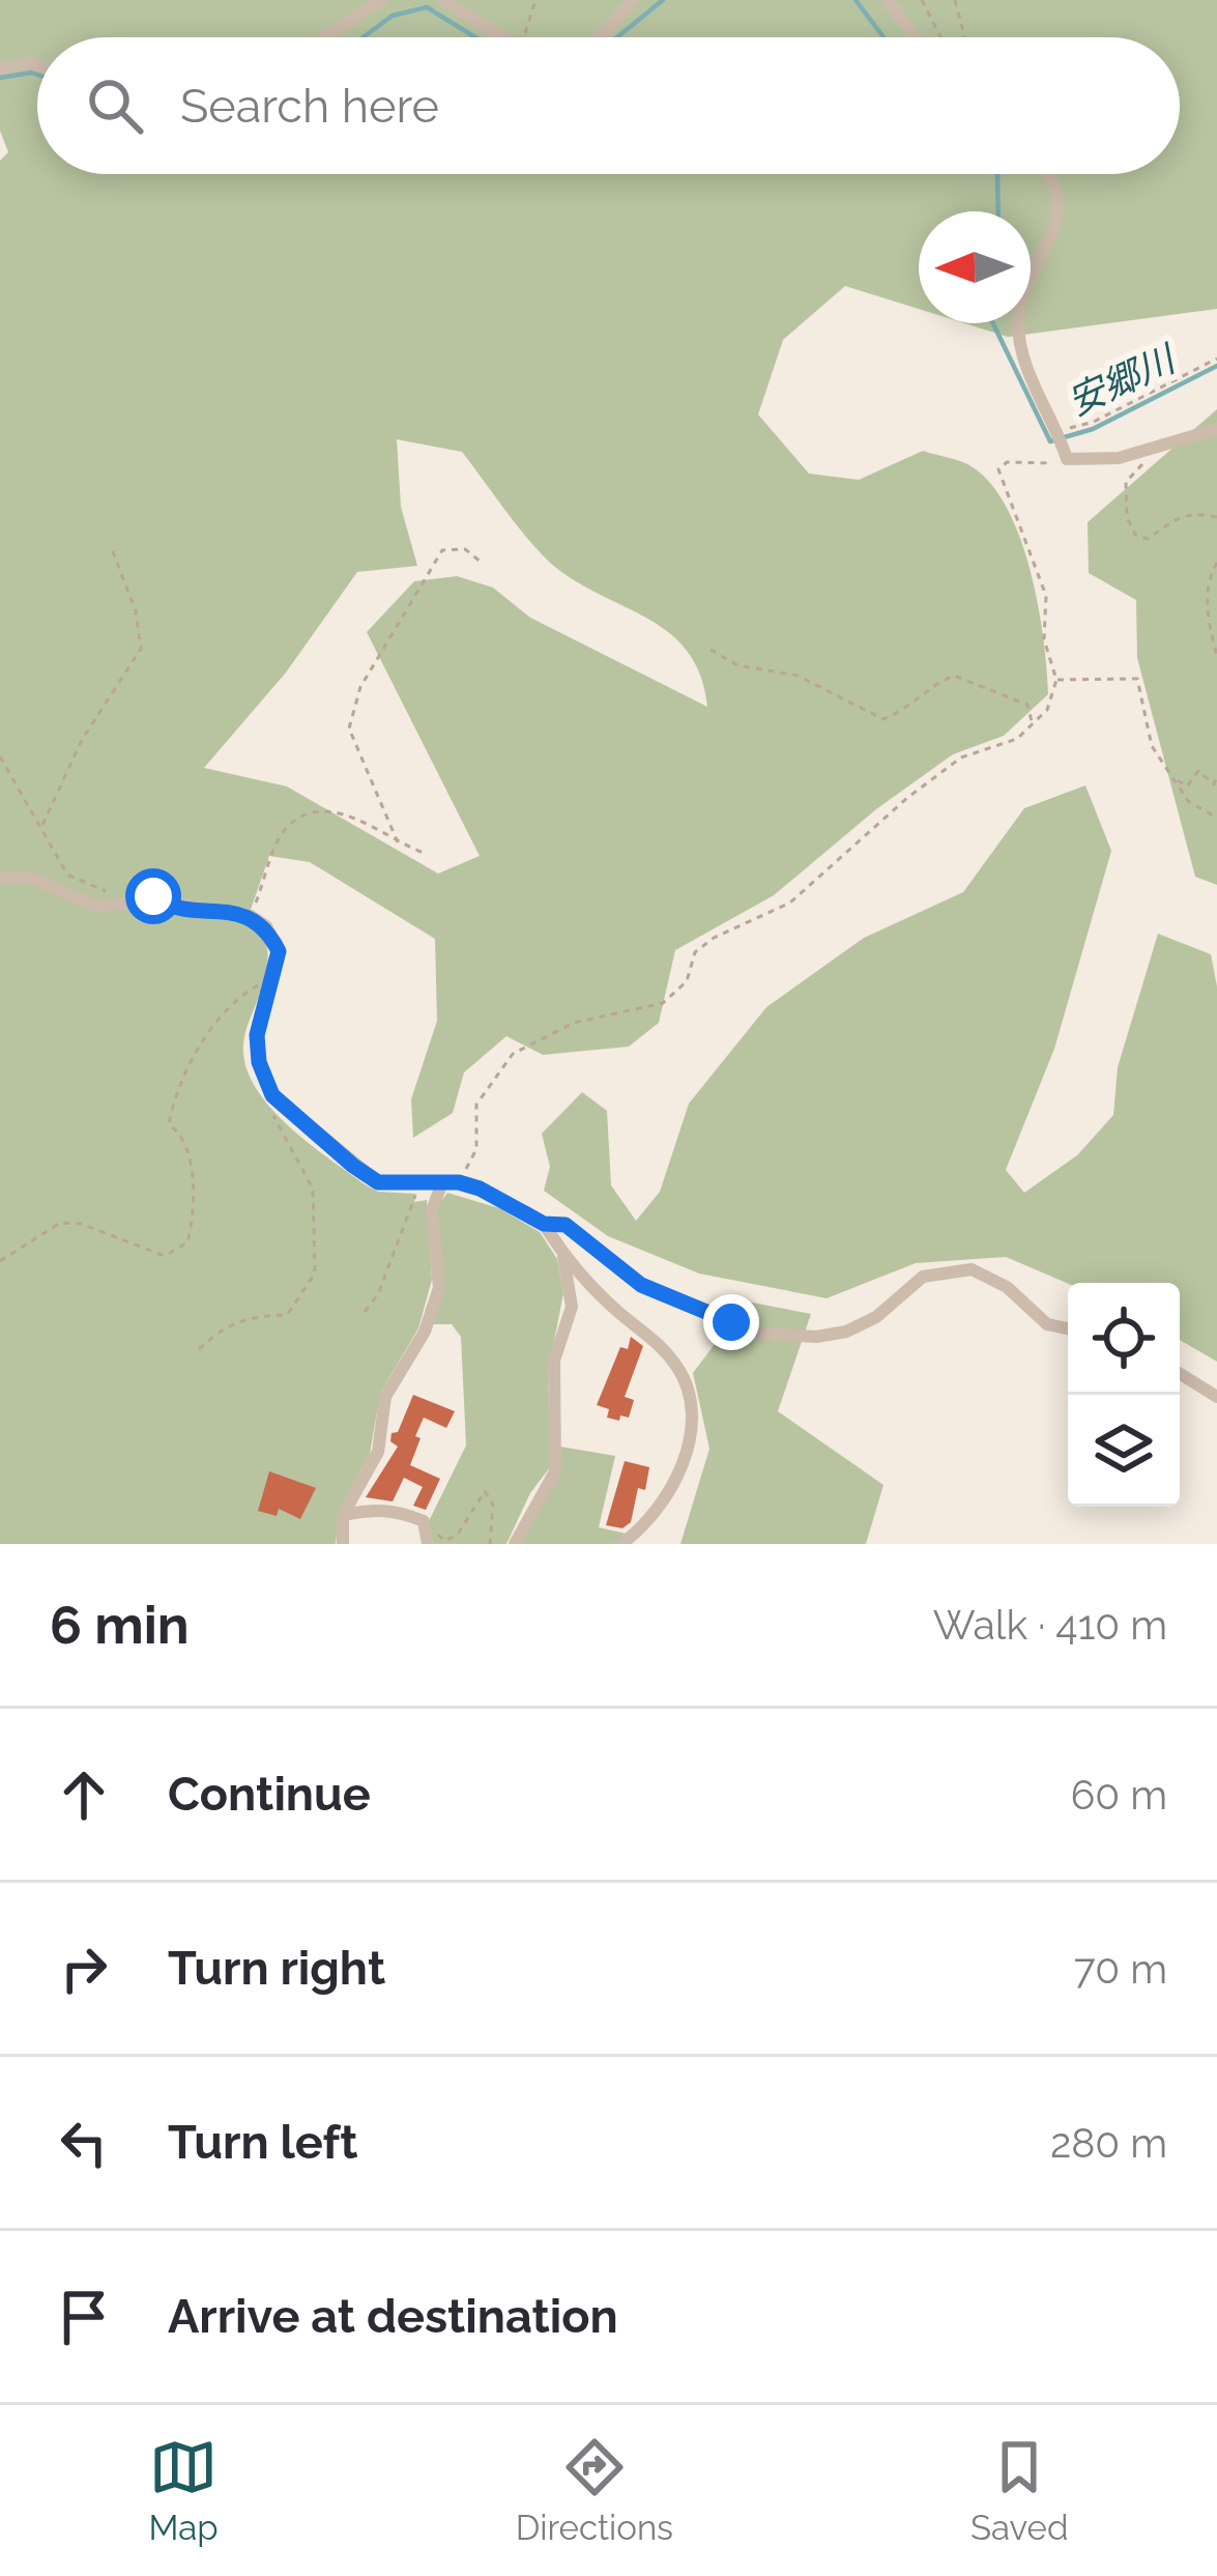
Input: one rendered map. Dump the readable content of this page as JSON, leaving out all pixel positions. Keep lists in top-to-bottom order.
{
  "water": ["安郷川"],
  "north": "left",
  "page": {
    "search": "Search here",
    "heading": ["6 min", "Walk · 410 m"],
    "list": [
      ["Continue", "60 m"],
      ["Turn right", "70 m"],
      ["Turn left", "280 m"],
      "Arrive at destination"
    ],
    "nav": ["Map", "Directions", "Saved"]
  }
}
